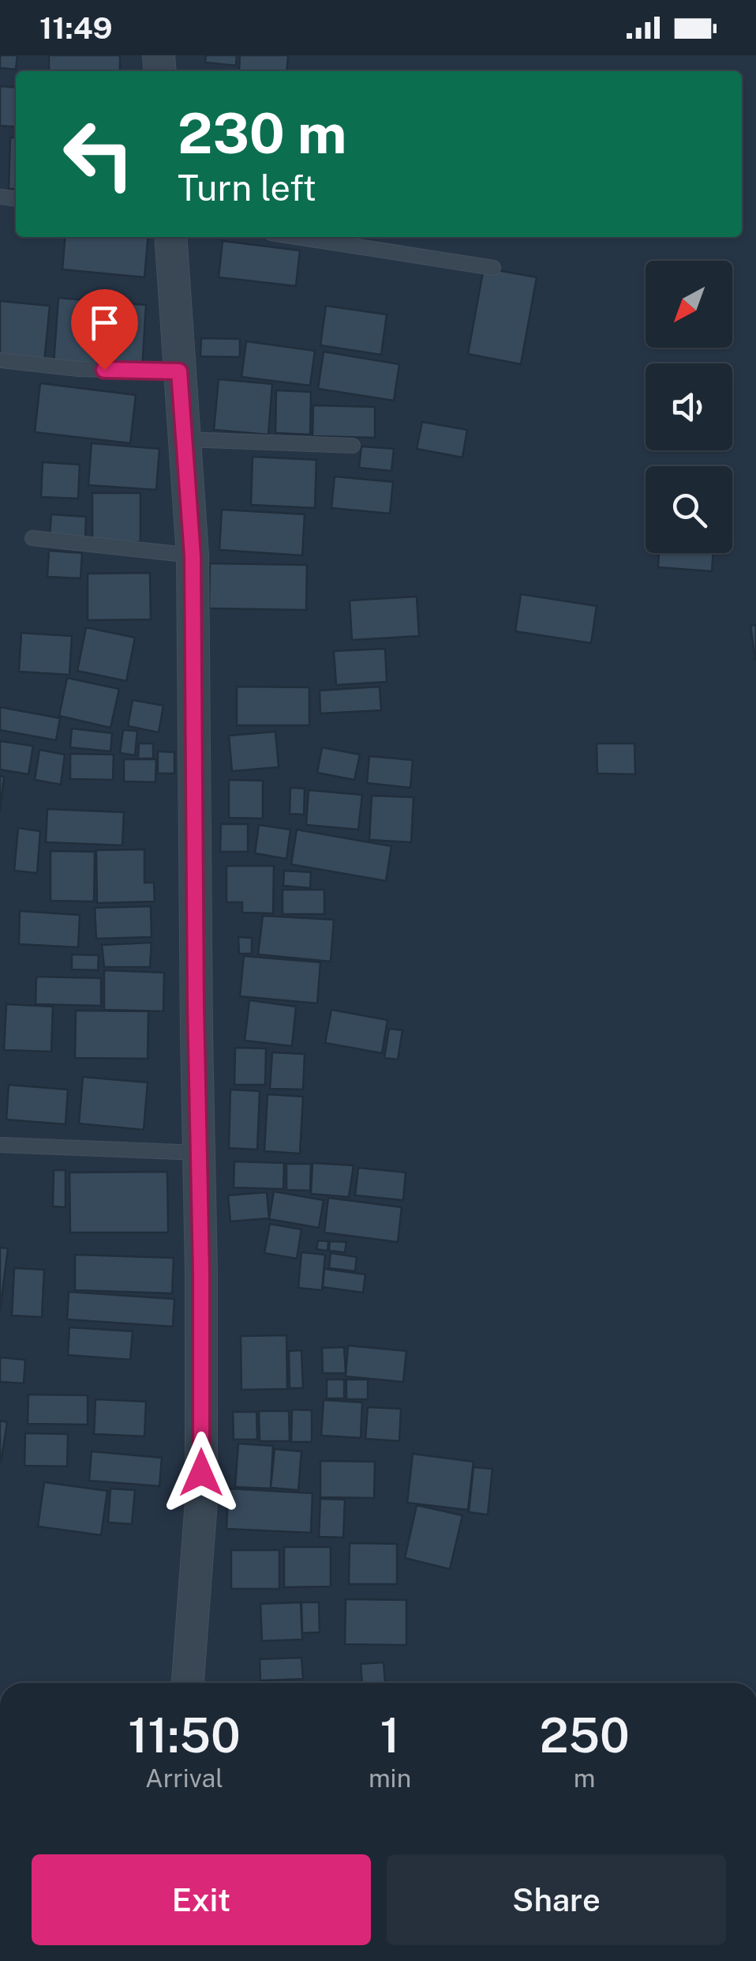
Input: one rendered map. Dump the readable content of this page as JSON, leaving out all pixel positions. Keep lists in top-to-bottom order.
{
  "north": "bottom left",
  "page": {
    "status": "11:49",
    "turn": ["230 m", "Turn left"],
    "eta": [
      "11:50",
      "Arrival",
      "1",
      "min",
      "250",
      "m"
    ],
    "buttons": ["Exit", "Share"]
  }
}
